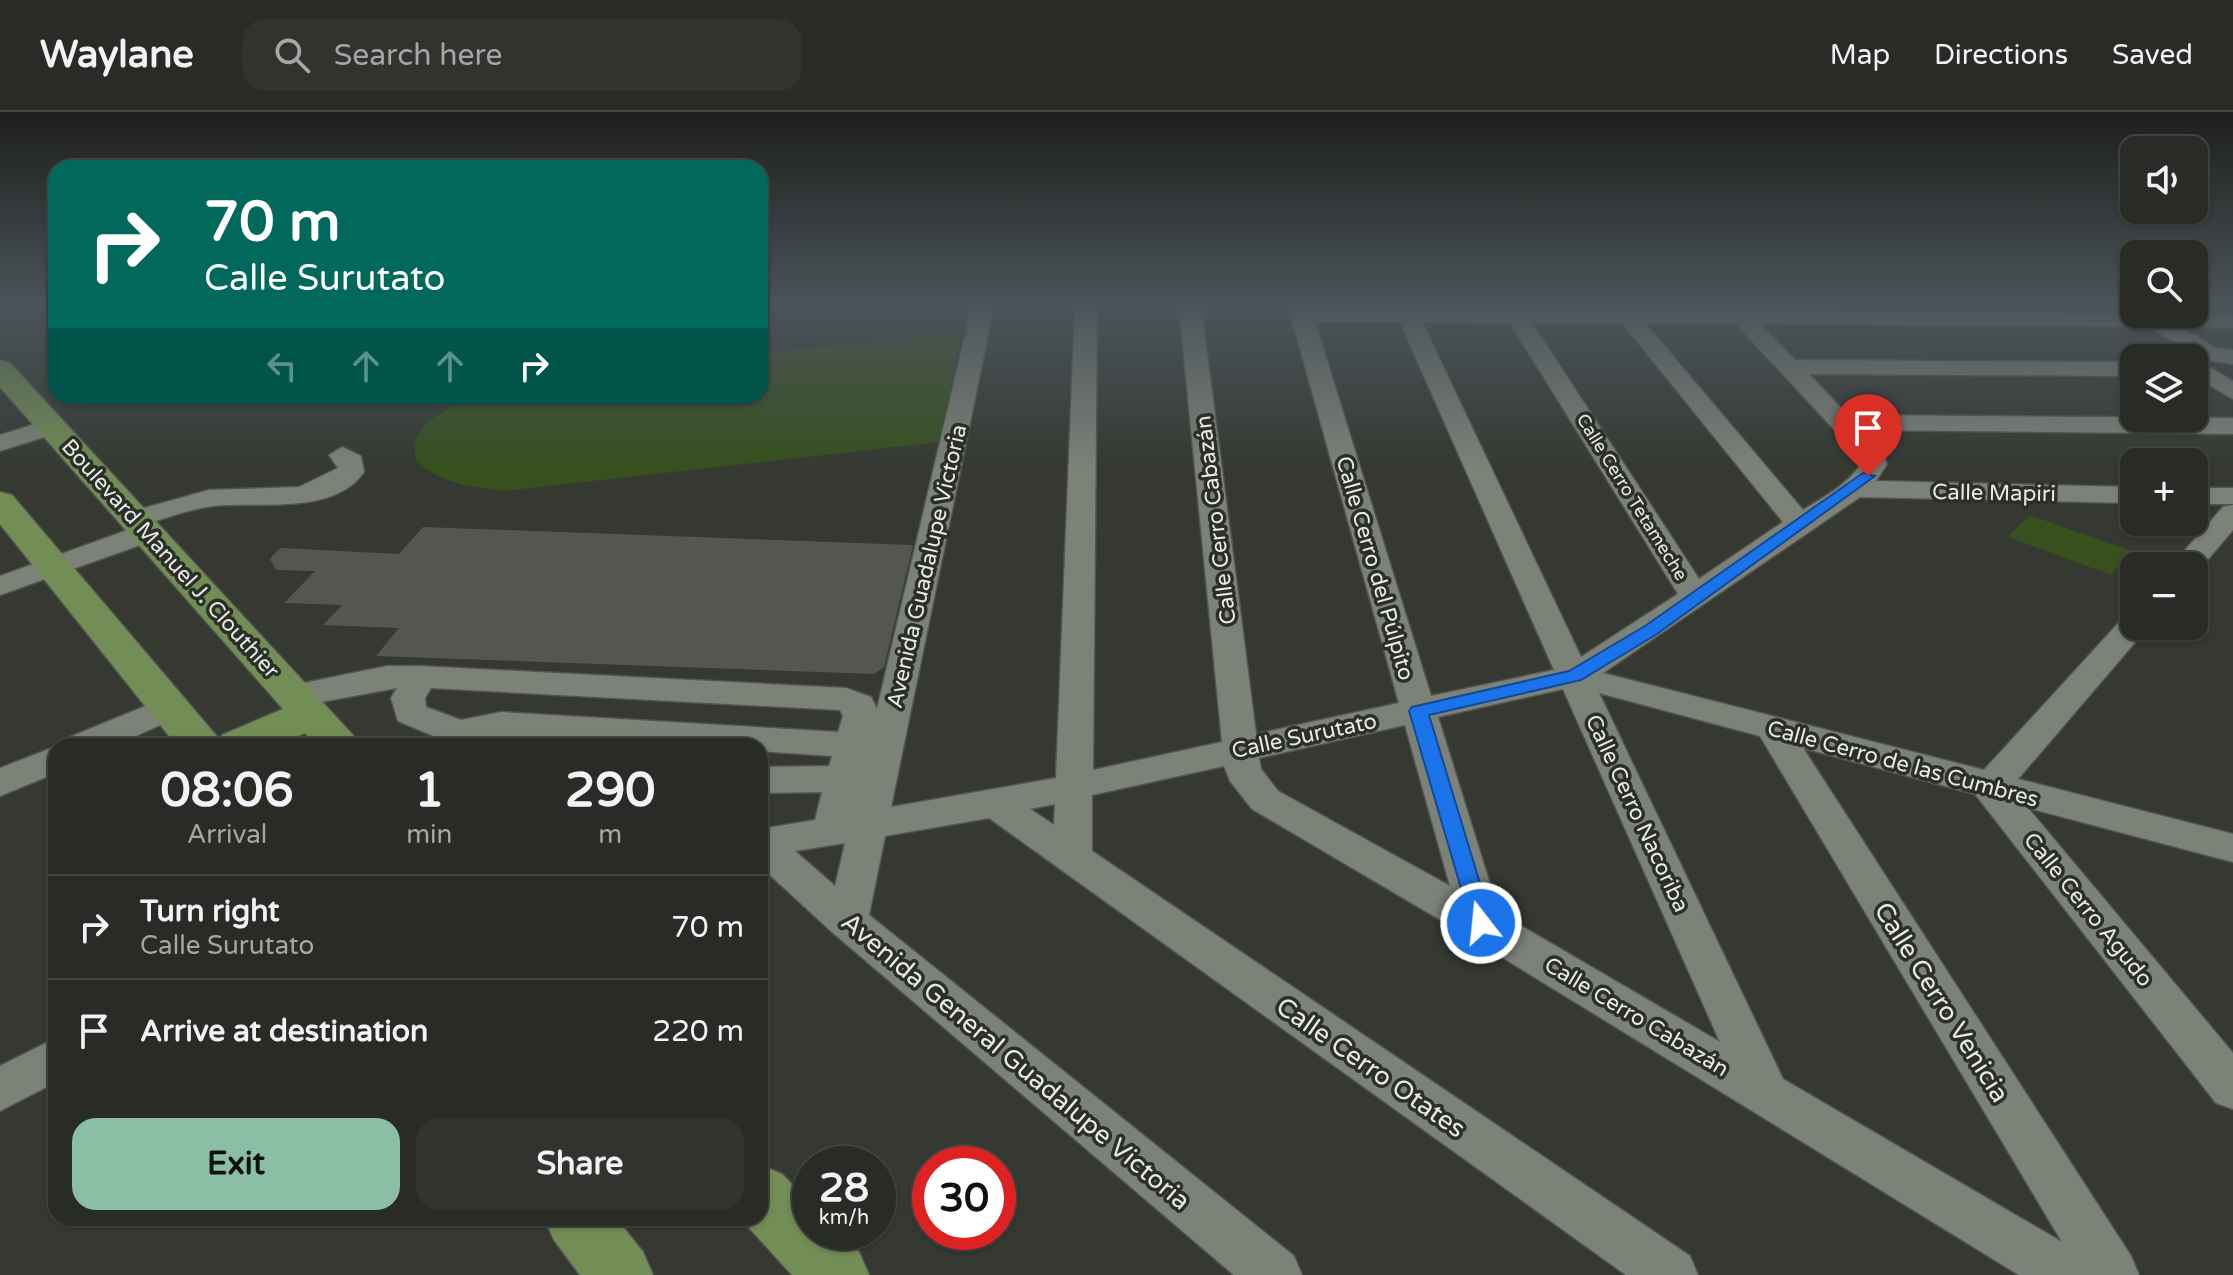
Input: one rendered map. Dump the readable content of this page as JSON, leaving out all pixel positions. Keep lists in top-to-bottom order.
{
  "streets": {
    "main road": ["Boulevard Manuel J. Clouthier"],
    "street": [
      "Calle Mapiri",
      "Calle Cerro Tetameche",
      "Calle Cerro Cabazán",
      "Avenida Guadalupe Victoria",
      "Calle Cerro del Púlpito",
      "Calle Surutato",
      "Calle Cerro de las Cumbres",
      "Calle Cerro Nacoriba",
      "Calle Cerro Agudo",
      "Calle Cerro Venicia",
      "Avenida General Guadalupe Victoria",
      "Calle Cerro Otates"
    ]
  },
  "crossings": [
    ["Calle Mapiri", "Calle Surutato"],
    ["Calle Cerro Tetameche", "Calle Surutato"],
    ["Calle Cerro Cabazán", "Calle Cerro del Púlpito"],
    ["Calle Cerro Cabazán", "Calle Surutato"],
    ["Calle Cerro Cabazán", "Calle Cerro Nacoriba"],
    ["Avenida Guadalupe Victoria", "Calle Surutato"],
    ["Calle Cerro del Púlpito", "Calle Surutato"],
    ["Calle Surutato", "Calle Cerro de las Cumbres"],
    ["Calle Surutato", "Calle Cerro Nacoriba"],
    ["Calle Surutato", "Calle Cerro Otates"],
    ["Calle Cerro de las Cumbres", "Calle Cerro Nacoriba"],
    ["Calle Cerro de las Cumbres", "Calle Cerro Agudo"],
    ["Calle Cerro de las Cumbres", "Calle Cerro Venicia"]
  ],
  "page": {
    "header": "Waylane",
    "search": "Search here",
    "nav": ["Map", "Directions", "Saved"],
    "map_buttons": ["+", "−"],
    "turn": ["70 m", "Calle Surutato"],
    "eta": [
      "08:06",
      "Arrival",
      "1",
      "min",
      "290",
      "m"
    ],
    "list": [
      {
        "name": "Turn right",
        "note": "Calle Surutato",
        "value": "70 m"
      },
      {
        "name": "Arrive at destination",
        "value": "220 m"
      }
    ],
    "buttons": ["Exit", "Share"],
    "speed": "28 km/h",
    "limit": "30"
  }
}
